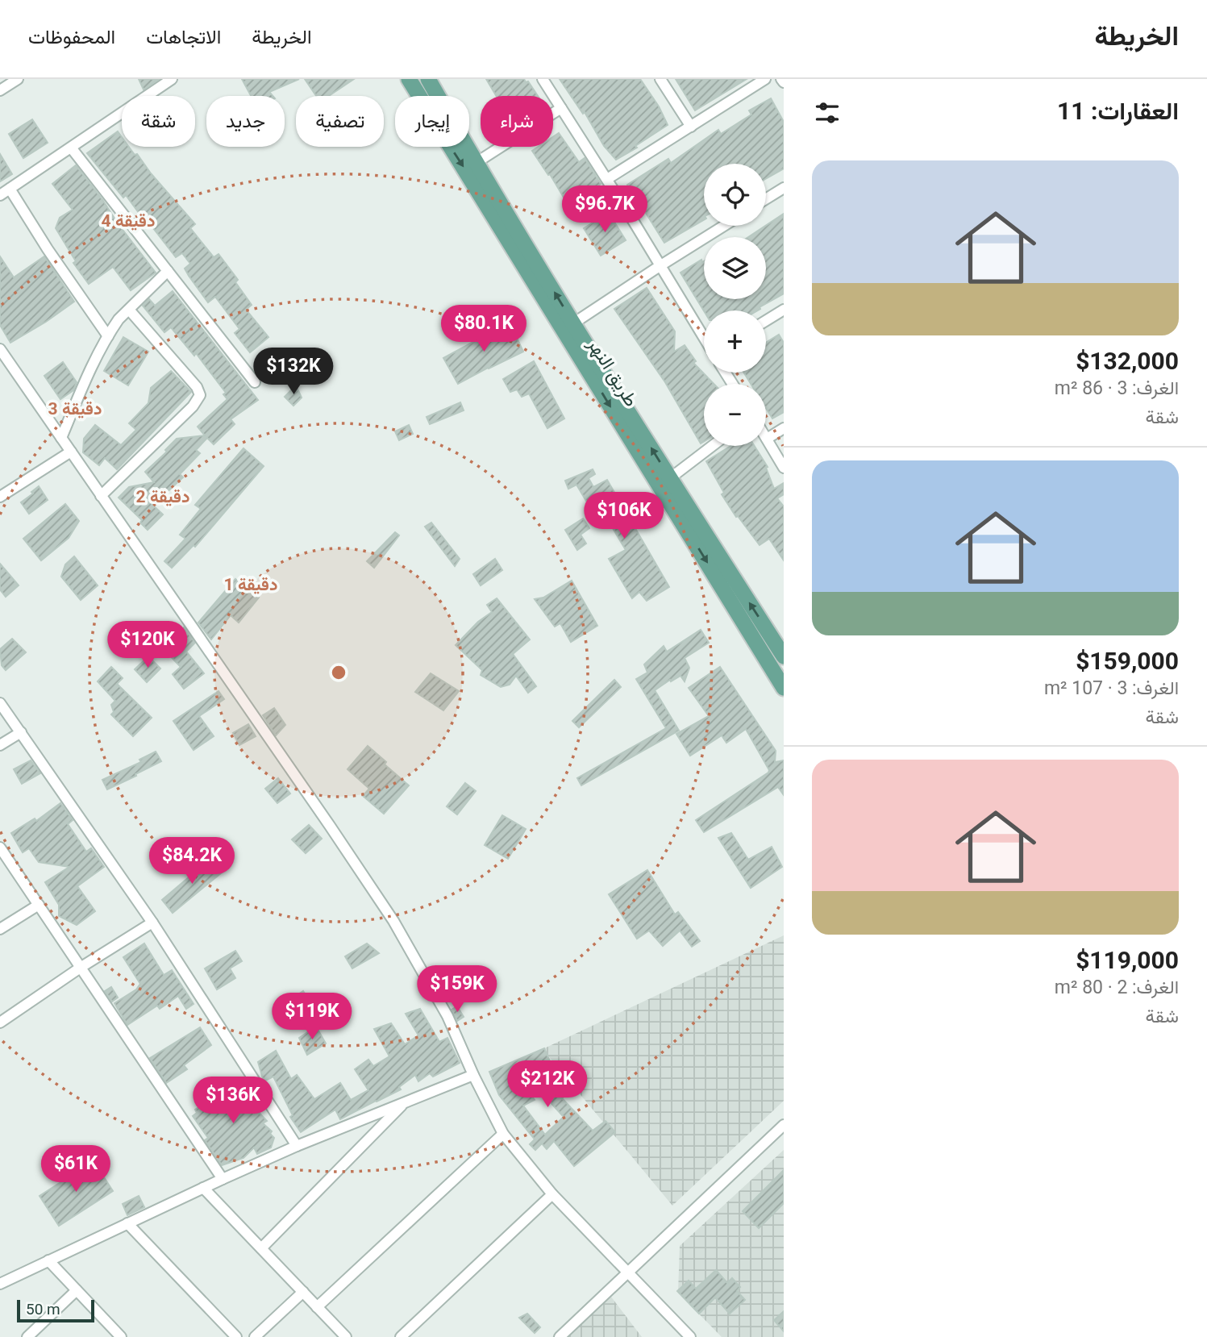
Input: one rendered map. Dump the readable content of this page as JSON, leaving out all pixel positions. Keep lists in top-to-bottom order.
{
  "streets": {
    "main road": ["طريق النهر"]
  },
  "scale_bar": "50 m",
  "page": {
    "header": "الخريطة",
    "nav": ["الخريطة", "الاتجاهات", "المحفوظات"],
    "heading": "العقارات: 11",
    "chip": [
      "شراء",
      "إيجار",
      "تصفية",
      "جديد",
      "شقة"
    ],
    "list": [
      {
        "name": "$132,000",
        "note": "الغرف: 3 · 86 m² · شقة"
      },
      {
        "name": "$159,000",
        "note": "الغرف: 3 · 107 m² · شقة"
      },
      {
        "name": "$119,000",
        "note": "الغرف: 2 · 80 m² · شقة"
      }
    ],
    "map_buttons": ["+", "−"],
    "price": [
      "$96.7K",
      "$80.1K",
      "$132K",
      "$106K",
      "$120K",
      "$84.2K",
      "$159K",
      "$119K",
      "$212K",
      "$136K",
      "$61K"
    ],
    "scale": "50 m"
  },
  "rings": [
    "4 دقيقة",
    "3 دقيقة",
    "2 دقيقة",
    "1 دقيقة"
  ]
}
